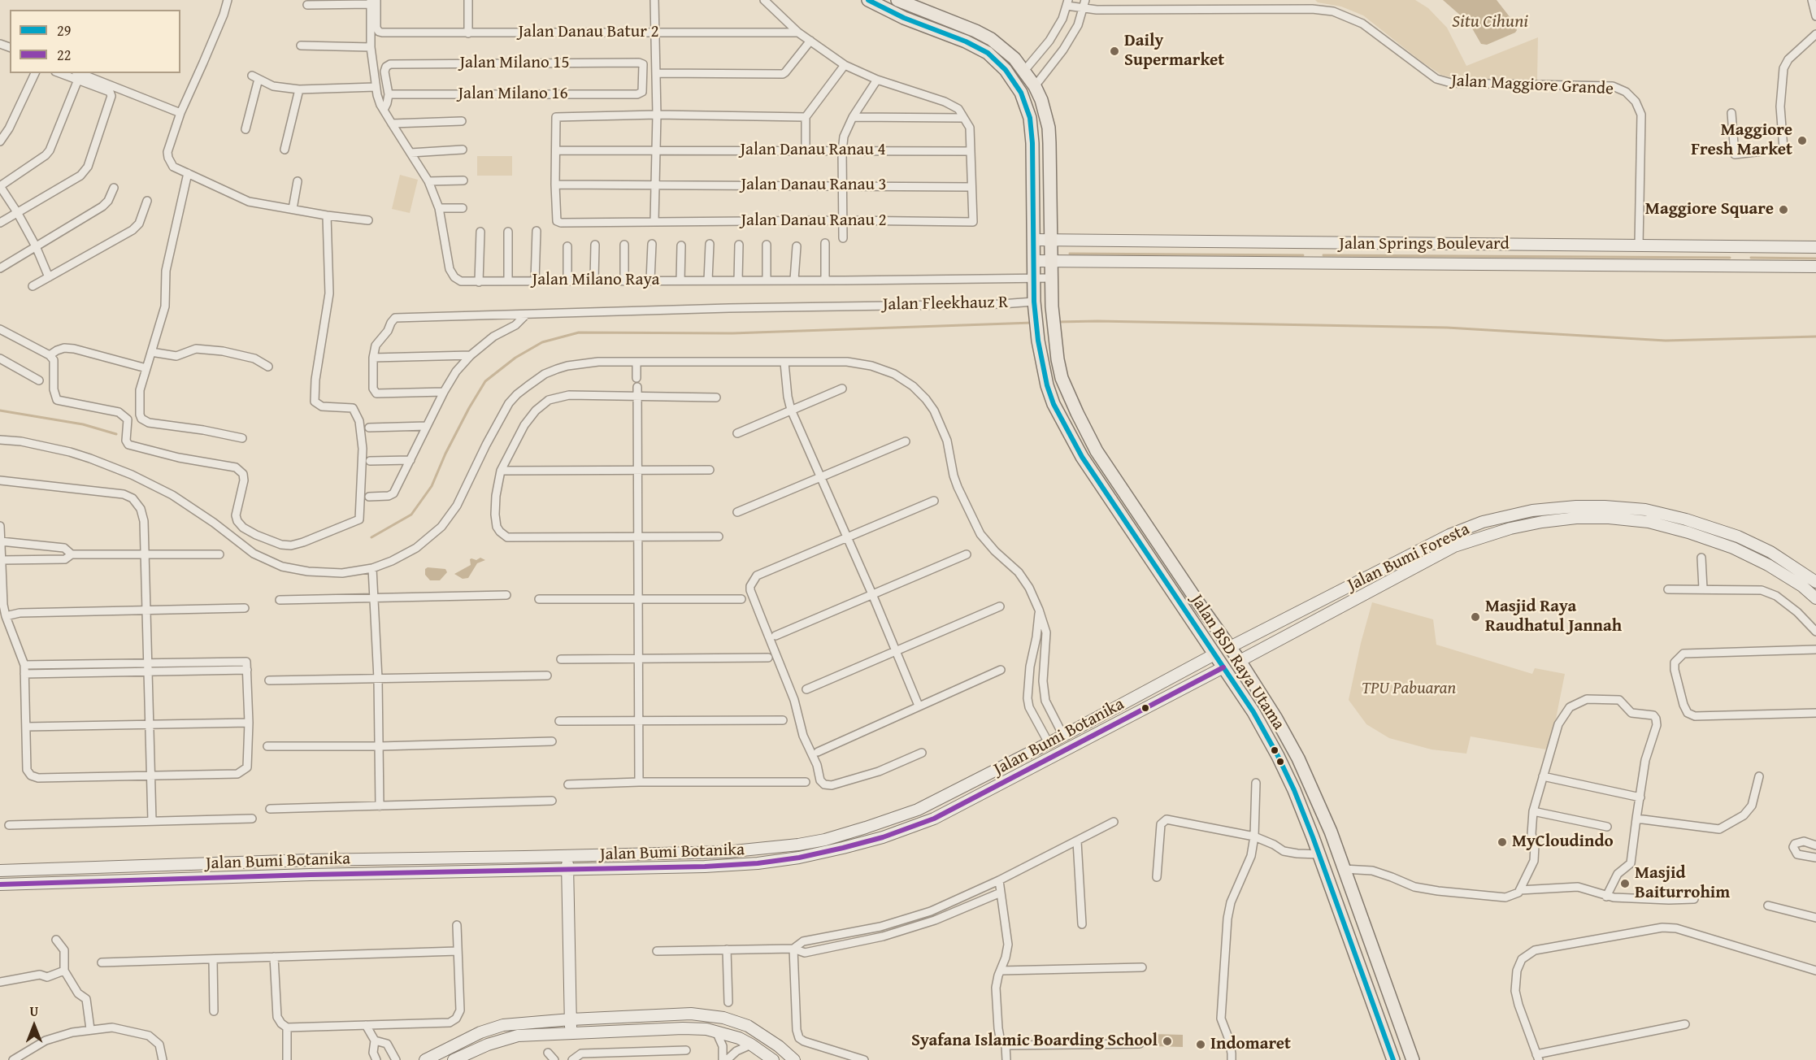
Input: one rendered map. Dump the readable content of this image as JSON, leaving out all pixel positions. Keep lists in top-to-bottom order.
{
  "streets": {
    "main road": [
      "Jalan Springs Boulevard",
      "Jalan Bumi Foresta",
      "Jalan BSD Raya Utama",
      "Jalan Bumi Botanika"
    ],
    "street": [
      "Jalan Danau Batur 2",
      "Jalan Milano 15",
      "Jalan Maggiore Grande",
      "Jalan Milano 16",
      "Jalan Danau Ranau 4",
      "Jalan Danau Ranau 3",
      "Jalan Danau Ranau 2",
      "Jalan Milano Raya",
      "Jalan Fleekhauz R"
    ]
  },
  "crossings": [
    ["Jalan Danau Batur 2", "Jalan Milano Raya"],
    ["Jalan Milano 15", "Jalan Milano 16"],
    ["Jalan Maggiore Grande", "Jalan Springs Boulevard"],
    ["Jalan Danau Ranau 3", "Jalan Danau Ranau 2"],
    ["Jalan Springs Boulevard", "Jalan BSD Raya Utama"],
    ["Jalan Milano Raya", "Jalan BSD Raya Utama"],
    ["Jalan Fleekhauz R", "Jalan BSD Raya Utama"],
    ["Jalan Bumi Foresta", "Jalan BSD Raya Utama"],
    ["Jalan BSD Raya Utama", "Jalan Bumi Botanika"]
  ],
  "water": ["Situ Cihuni"],
  "parks": ["TPU Pabuaran"],
  "places": [
    "Daily Supermarket",
    "Maggiore Fresh Market",
    "Maggiore Square",
    "Masjid Raya Raudhatul Jannah",
    "MyCloudindo",
    "Masjid Baiturrohim",
    "Syafana Islamic Boarding School",
    "Indomaret"
  ],
  "lines": ["transit line 29", "transit line 22"],
  "legend": ["29", "22"],
  "north": "top"
}
